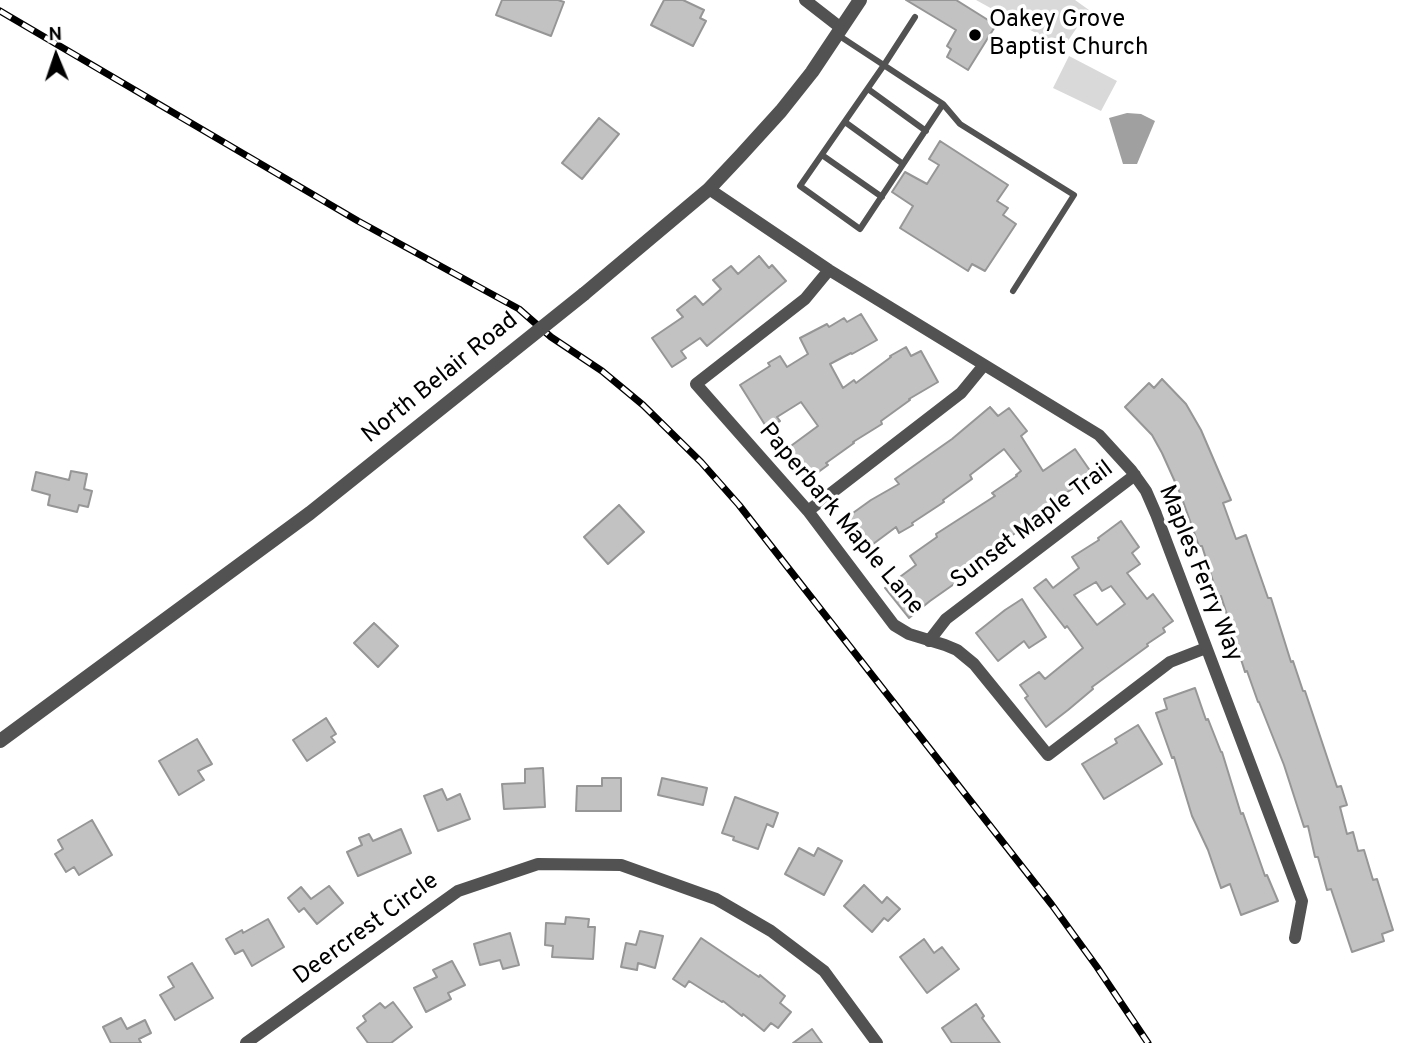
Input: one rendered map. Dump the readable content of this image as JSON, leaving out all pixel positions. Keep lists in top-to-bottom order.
{
  "streets": {
    "street": [
      "North Belair Road",
      "Paperbark Maple Lane",
      "Sunset Maple Trail",
      "Maples Ferry Way",
      "Deercrest Circle"
    ]
  },
  "crossings": [
    ["North Belair Road", "Maples Ferry Way"],
    ["Paperbark Maple Lane", "Sunset Maple Trail"],
    ["Paperbark Maple Lane", "Maples Ferry Way"],
    ["Sunset Maple Trail", "Maples Ferry Way"]
  ],
  "places": ["Oakey Grove Baptist Church"],
  "north": "top"
}
